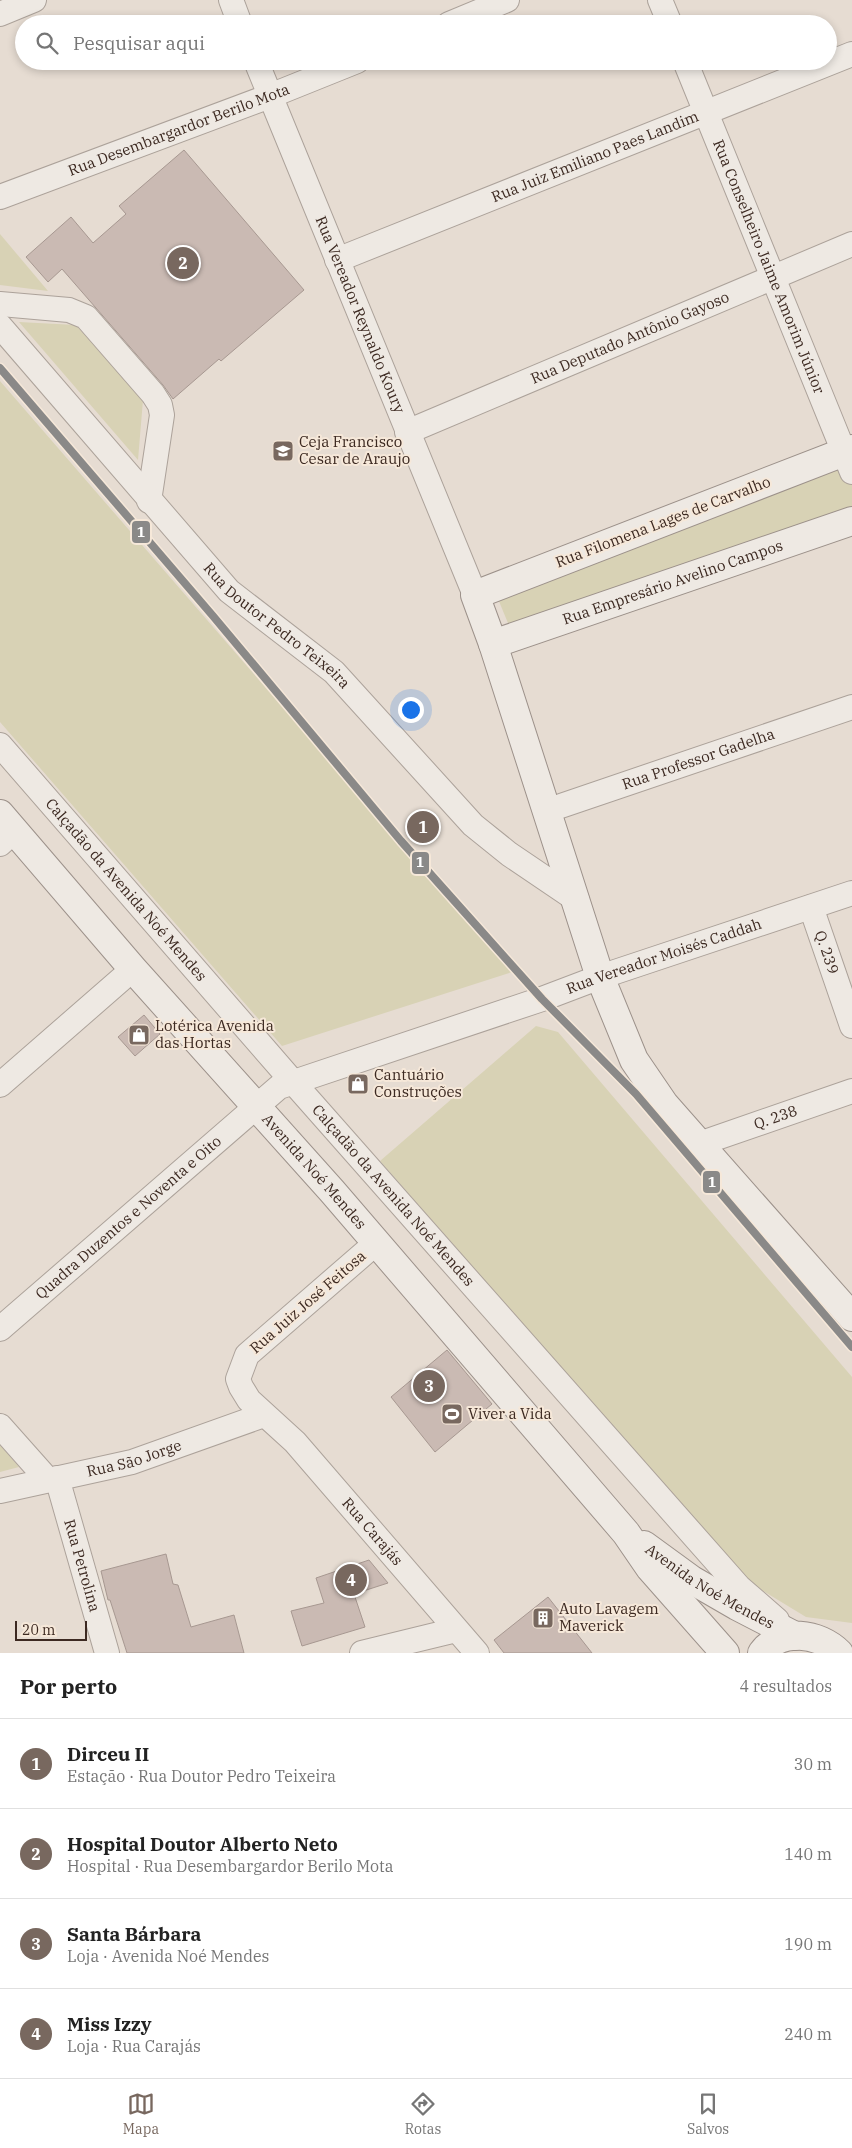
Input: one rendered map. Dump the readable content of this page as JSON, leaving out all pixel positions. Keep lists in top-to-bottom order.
{
  "streets": {
    "street": [
      "Rua Desembargardor Berilo Mota",
      "Rua Juiz Emiliano Paes Landim",
      "Rua Conselheiro Jaime Amorim Júnior",
      "Rua Vereador Reynaldo Koury",
      "Rua Deputado Antônio Gayoso",
      "Rua Filomena Lages de Carvalho",
      "Rua Empresário Avelino Campos",
      "Rua Doutor Pedro Teixeira",
      "Rua Professor Gadelha",
      "Calçadão da Avenida Noé Mendes",
      "Q. 239",
      "Rua Vereador Moisés Caddah",
      "Q. 238",
      "Avenida Noé Mendes",
      "Quadra Duzentos e Noventa e Oito",
      "Rua Juiz José Feitosa",
      "Rua São Jorge",
      "Rua Carajás",
      "Rua Petrolina"
    ]
  },
  "crossings": [
    ["Rua Desembargardor Berilo Mota", "Rua Vereador Reynaldo Koury"],
    ["Rua Juiz Emiliano Paes Landim", "Rua Conselheiro Jaime Amorim Júnior"],
    ["Rua Juiz Emiliano Paes Landim", "Rua Vereador Reynaldo Koury"],
    ["Rua Conselheiro Jaime Amorim Júnior", "Rua Deputado Antônio Gayoso"],
    ["Rua Conselheiro Jaime Amorim Júnior", "Rua Filomena Lages de Carvalho"],
    ["Rua Vereador Reynaldo Koury", "Rua Deputado Antônio Gayoso"],
    ["Rua Vereador Reynaldo Koury", "Rua Filomena Lages de Carvalho"],
    ["Calçadão da Avenida Noé Mendes", "Rua Vereador Moisés Caddah"],
    ["Calçadão da Avenida Noé Mendes", "Avenida Noé Mendes"],
    ["Q. 239", "Rua Vereador Moisés Caddah"],
    ["Rua Vereador Moisés Caddah", "Avenida Noé Mendes"],
    ["Rua Vereador Moisés Caddah", "Quadra Duzentos e Noventa e Oito"],
    ["Avenida Noé Mendes", "Quadra Duzentos e Noventa e Oito"],
    ["Avenida Noé Mendes", "Rua Juiz José Feitosa"],
    ["Rua Juiz José Feitosa", "Rua São Jorge"],
    ["Rua Juiz José Feitosa", "Rua Carajás"],
    ["Rua São Jorge", "Rua Carajás"],
    ["Rua São Jorge", "Rua Petrolina"]
  ],
  "places": {
    "school or university": ["Ceja Francisco Cesar de Araujo"],
    "shop": ["Lotérica Avenida das Hortas", "Cantuário Construções"],
    "sports": ["Viver a Vida"],
    "building": ["Auto Lavagem Maverick"]
  },
  "lines": ["transit line 1"],
  "scale_bar": "20 m",
  "page": {
    "search": "Pesquisar aqui",
    "pins": [
      "2",
      "1",
      "3",
      "4"
    ],
    "scale": "20 m",
    "heading": ["Por perto", "4 resultados"],
    "list": [
      {
        "mark": "1",
        "name": "Dirceu II",
        "note": "Estação · Rua Doutor Pedro Teixeira",
        "value": "30 m"
      },
      {
        "mark": "2",
        "name": "Hospital Doutor Alberto Neto",
        "note": "Hospital · Rua Desembargardor Berilo Mota",
        "value": "140 m"
      },
      {
        "mark": "3",
        "name": "Santa Bárbara",
        "note": "Loja · Avenida Noé Mendes",
        "value": "190 m"
      },
      {
        "mark": "4",
        "name": "Miss Izzy",
        "note": "Loja · Rua Carajás",
        "value": "240 m"
      }
    ],
    "nav": ["Mapa", "Rotas", "Salvos"]
  }
}
